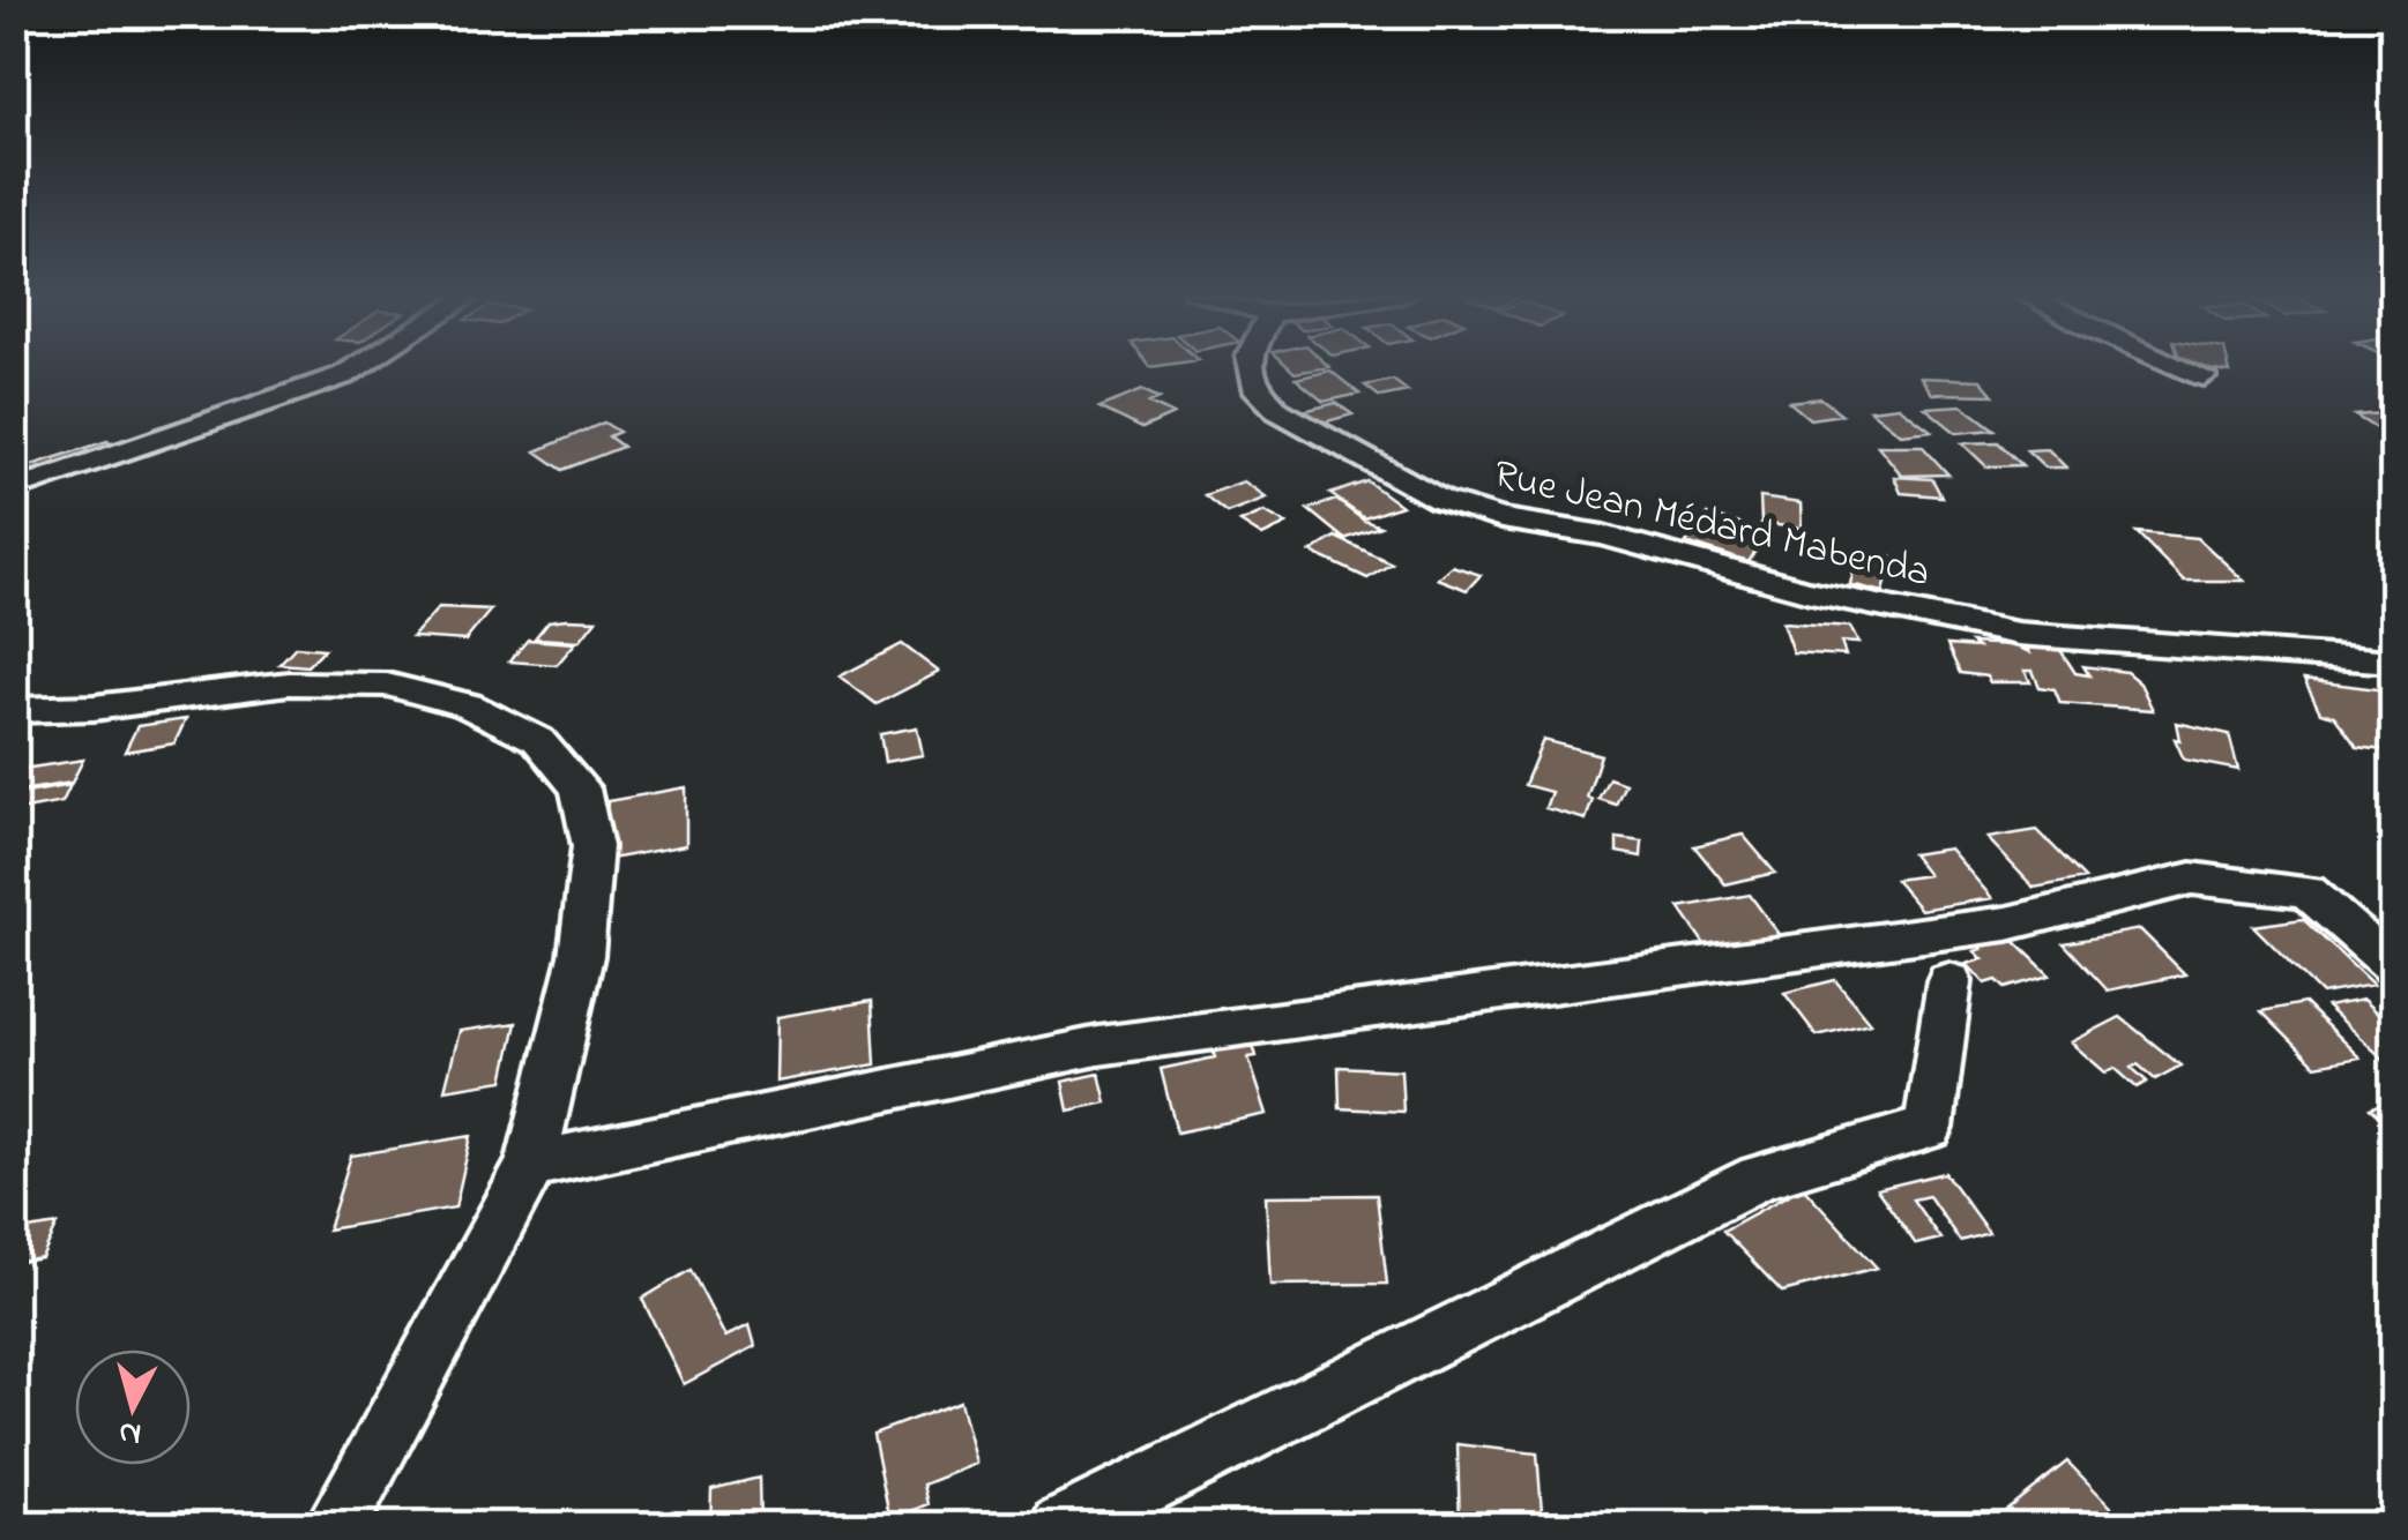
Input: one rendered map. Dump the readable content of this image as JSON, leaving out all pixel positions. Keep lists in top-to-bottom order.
{
  "streets": {
    "street": ["Rue Jean Médard Mabenda"]
  },
  "north": "bottom"
}
